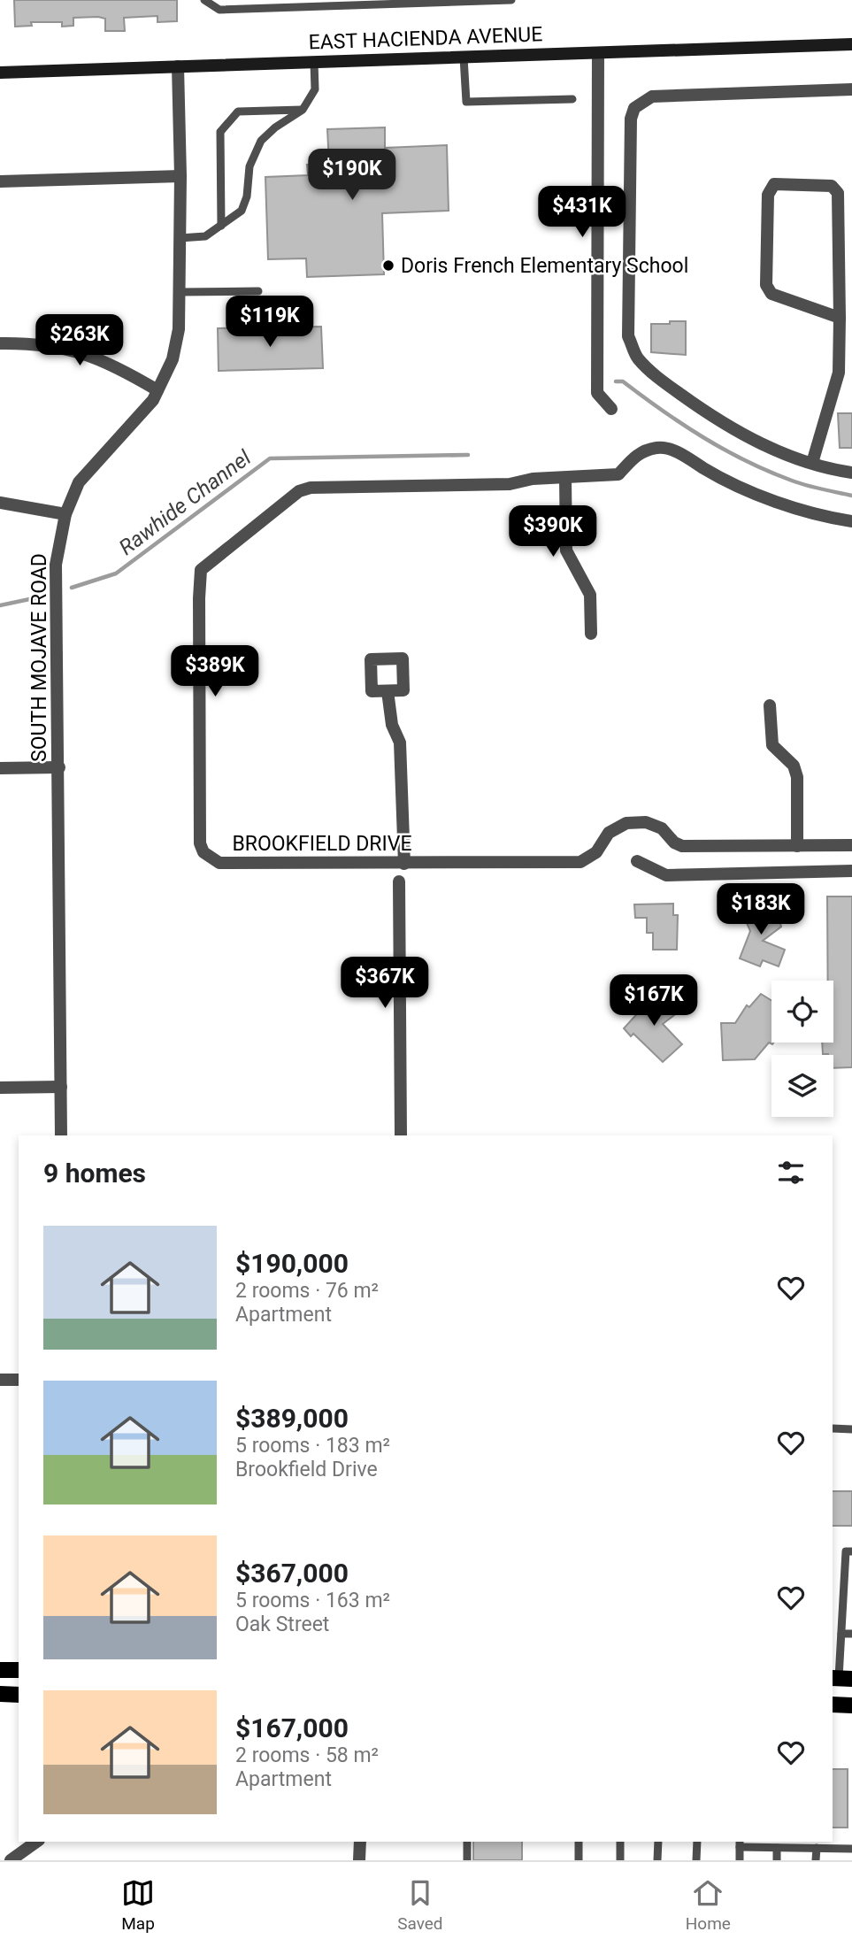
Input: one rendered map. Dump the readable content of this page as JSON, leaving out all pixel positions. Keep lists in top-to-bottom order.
{
  "streets": {
    "main road": ["EAST HACIENDA AVENUE"],
    "street": ["SOUTH MOJAVE ROAD", "BROOKFIELD DRIVE"]
  },
  "crossings": [
    ["EAST HACIENDA AVENUE", "SOUTH MOJAVE ROAD"]
  ],
  "water": ["Rawhide Channel"],
  "places": ["Doris French Elementary School"],
  "page": {
    "price": [
      "$190K",
      "$431K",
      "$119K",
      "$263K",
      "$390K",
      "$389K",
      "$183K",
      "$367K",
      "$167K"
    ],
    "heading": "9 homes",
    "list": [
      {
        "name": "$190,000",
        "note": "2 rooms · 76 m² · Apartment"
      },
      {
        "name": "$389,000",
        "note": "5 rooms · 183 m² · Brookfield Drive"
      },
      {
        "name": "$367,000",
        "note": "5 rooms · 163 m² · Oak Street"
      },
      {
        "name": "$167,000",
        "note": "2 rooms · 58 m² · Apartment"
      }
    ],
    "tabs": ["Map", "Saved", "Home"]
  }
}
